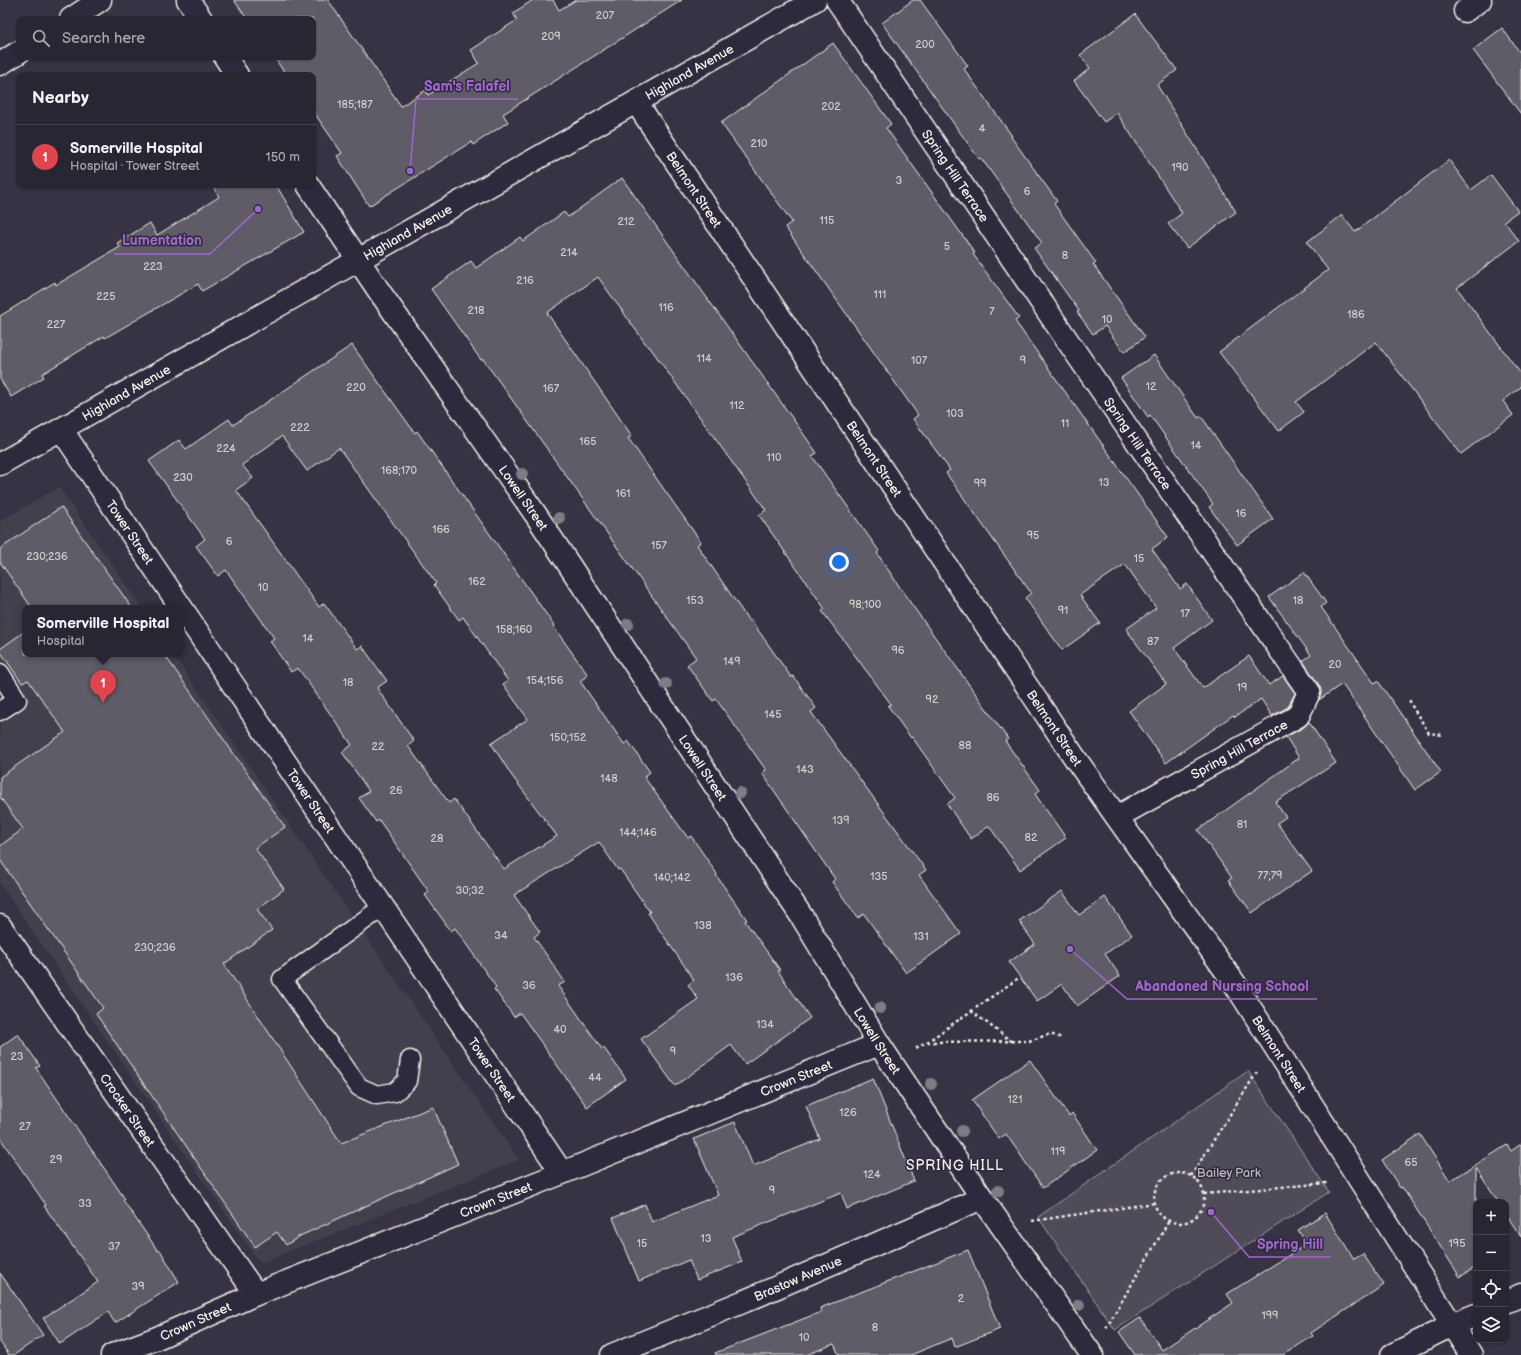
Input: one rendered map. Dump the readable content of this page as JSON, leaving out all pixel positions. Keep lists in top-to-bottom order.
{
  "streets": {
    "street": [
      "Highland Avenue",
      "Spring Hill Terrace",
      "Belmont Street",
      "Lowell Street",
      "Tower Street",
      "Crown Street",
      "Crocker Street",
      "Brastow Avenue"
    ]
  },
  "crossings": [
    ["Highland Avenue", "Belmont Street"],
    ["Highland Avenue", "Lowell Street"],
    ["Highland Avenue", "Tower Street"],
    ["Spring Hill Terrace", "Belmont Street"],
    ["Lowell Street", "Crown Street"],
    ["Lowell Street", "Brastow Avenue"],
    ["Tower Street", "Crown Street"],
    ["Crown Street", "Crocker Street"]
  ],
  "districts": ["SPRING HILL"],
  "parks": ["Bailey Park"],
  "places": [
    "Sam's Falafel",
    "Lumentation",
    "Abandoned Nursing School",
    "Spring Hill"
  ],
  "house_numbers": [
    "207",
    "209",
    "200",
    "185;187",
    "202",
    "4",
    "210",
    "190",
    "3",
    "6",
    "115",
    "212",
    "5",
    "214",
    "8",
    "223",
    "216",
    "111",
    "225",
    "116",
    "218",
    "7",
    "186",
    "10",
    "227",
    "114",
    "107",
    "9",
    "12",
    "220",
    "167",
    "112",
    "103",
    "11",
    "222",
    "165",
    "14",
    "224",
    "110",
    "168;170",
    "230",
    "13",
    "99",
    "161",
    "16",
    "166",
    "95",
    "6",
    "157",
    "230;236",
    "15",
    "162",
    "10",
    "153",
    "18",
    "98;100",
    "91",
    "17",
    "158;160",
    "14",
    "87",
    "96",
    "149",
    "20",
    "154;156",
    "18",
    "19",
    "92",
    "145",
    "150;152",
    "88",
    "22",
    "143",
    "148",
    "26",
    "86",
    "139",
    "81",
    "144;146",
    "82",
    "28",
    "77;79",
    "135",
    "140;142",
    "30;32",
    "138",
    "34",
    "131",
    "230;236",
    "136",
    "36",
    "134",
    "40",
    "9",
    "23",
    "44",
    "121",
    "126",
    "27",
    "119",
    "29",
    "65",
    "124",
    "9",
    "33",
    "13",
    "15",
    "195",
    "37",
    "39",
    "2",
    "199",
    "8",
    "10"
  ],
  "page": {
    "search": "Search here",
    "heading": "Nearby",
    "list": [
      {
        "mark": "1",
        "name": "Somerville Hospital",
        "note": "Hospital · Tower Street",
        "value": "150 m"
      }
    ],
    "popup": ["Somerville Hospital", "Hospital"],
    "pins": "1",
    "map_buttons": ["+", "−"]
  }
}
